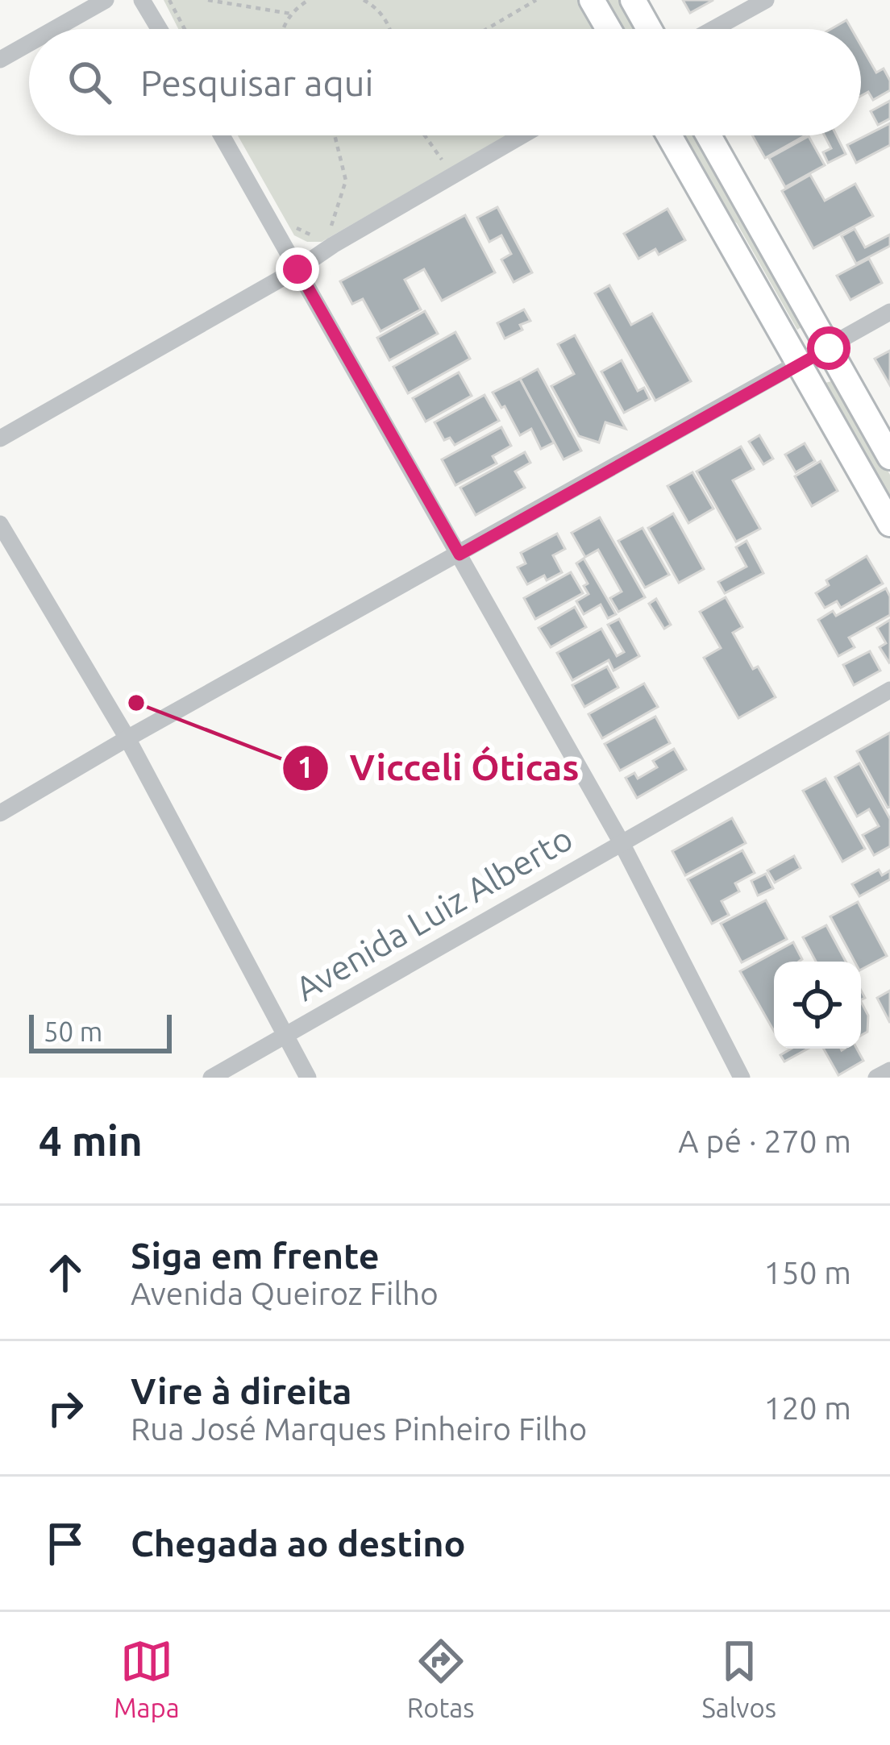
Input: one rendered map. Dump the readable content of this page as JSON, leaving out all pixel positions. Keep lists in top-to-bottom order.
{
  "streets": {
    "street": ["Avenida Luiz Alberto"]
  },
  "places": ["Vicceli Óticas"],
  "scale_bar": "50 m",
  "page": {
    "search": "Pesquisar aqui",
    "scale": "50 m",
    "heading": ["4 min", "A pé · 270 m"],
    "list": [
      ["Siga em frente", "Avenida Queiroz Filho", "150 m"],
      ["Vire à direita", "Rua José Marques Pinheiro Filho", "120 m"],
      "Chegada ao destino"
    ],
    "nav": ["Mapa", "Rotas", "Salvos"]
  }
}
